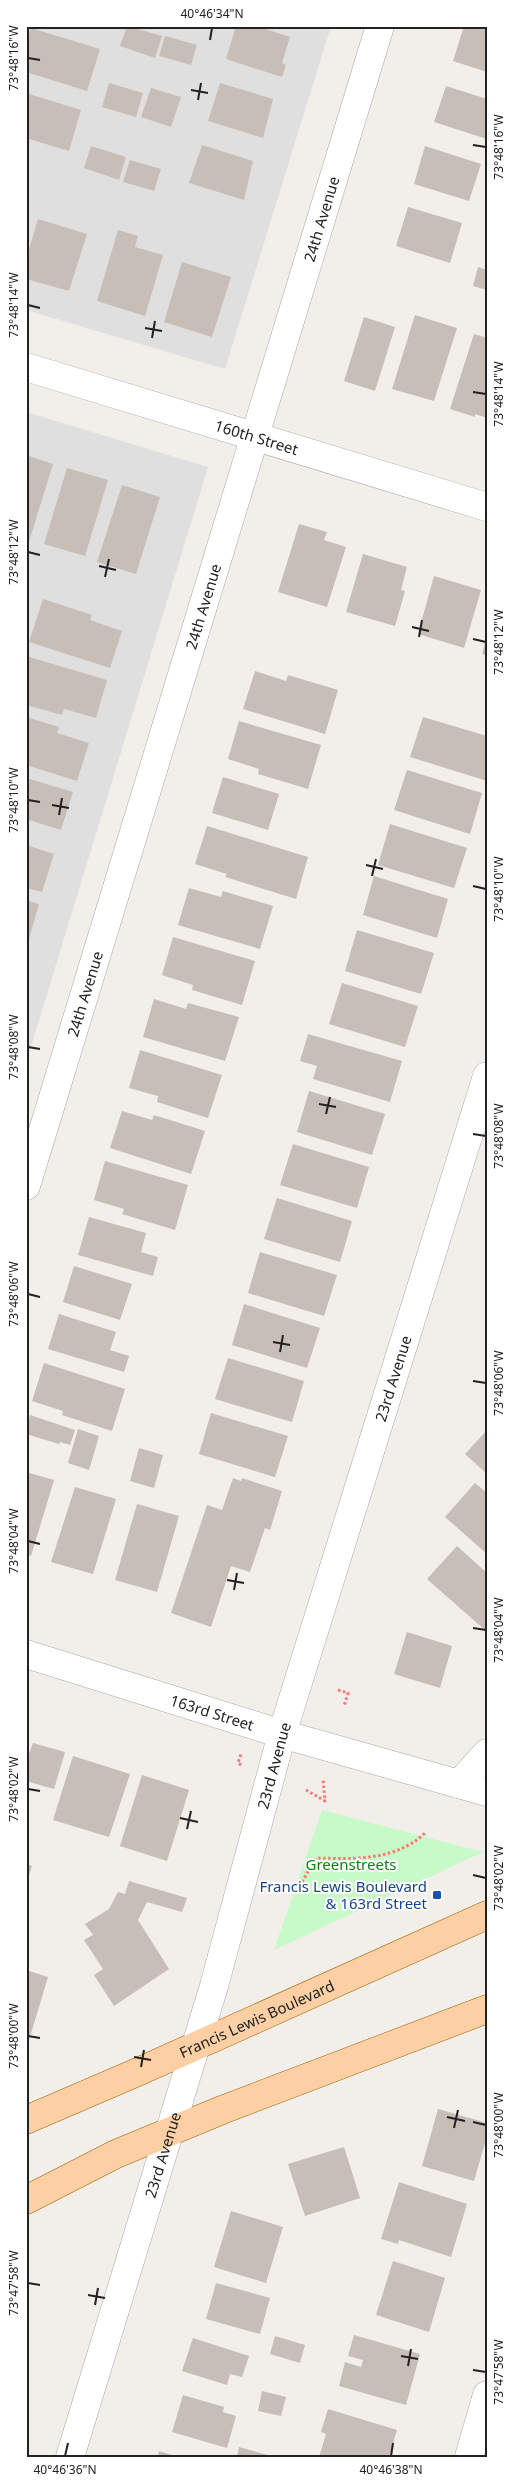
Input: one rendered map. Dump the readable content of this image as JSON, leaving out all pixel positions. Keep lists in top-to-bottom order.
{
  "streets": {
    "main road": ["Francis Lewis Boulevard"],
    "street": [
      "24th Avenue",
      "160th Street",
      "23rd Avenue",
      "163rd Street"
    ]
  },
  "crossings": [
    ["24th Avenue", "160th Street"],
    ["23rd Avenue", "163rd Street"],
    ["23rd Avenue", "Francis Lewis Boulevard"]
  ],
  "parks": ["Greenstreets"],
  "places": {
    "transit": ["Francis Lewis Boulevard & 163rd Street"]
  },
  "coordinates": [
    "40°46'34\"N",
    "73°48'16\"W",
    "73°48'14\"W",
    "73°48'12\"W",
    "73°48'10\"W",
    "73°48'08\"W",
    "73°48'06\"W",
    "73°48'04\"W",
    "73°48'02\"W",
    "73°48'00\"W",
    "73°47'58\"W",
    "40°46'36\"N",
    "40°46'38\"N"
  ]
}
